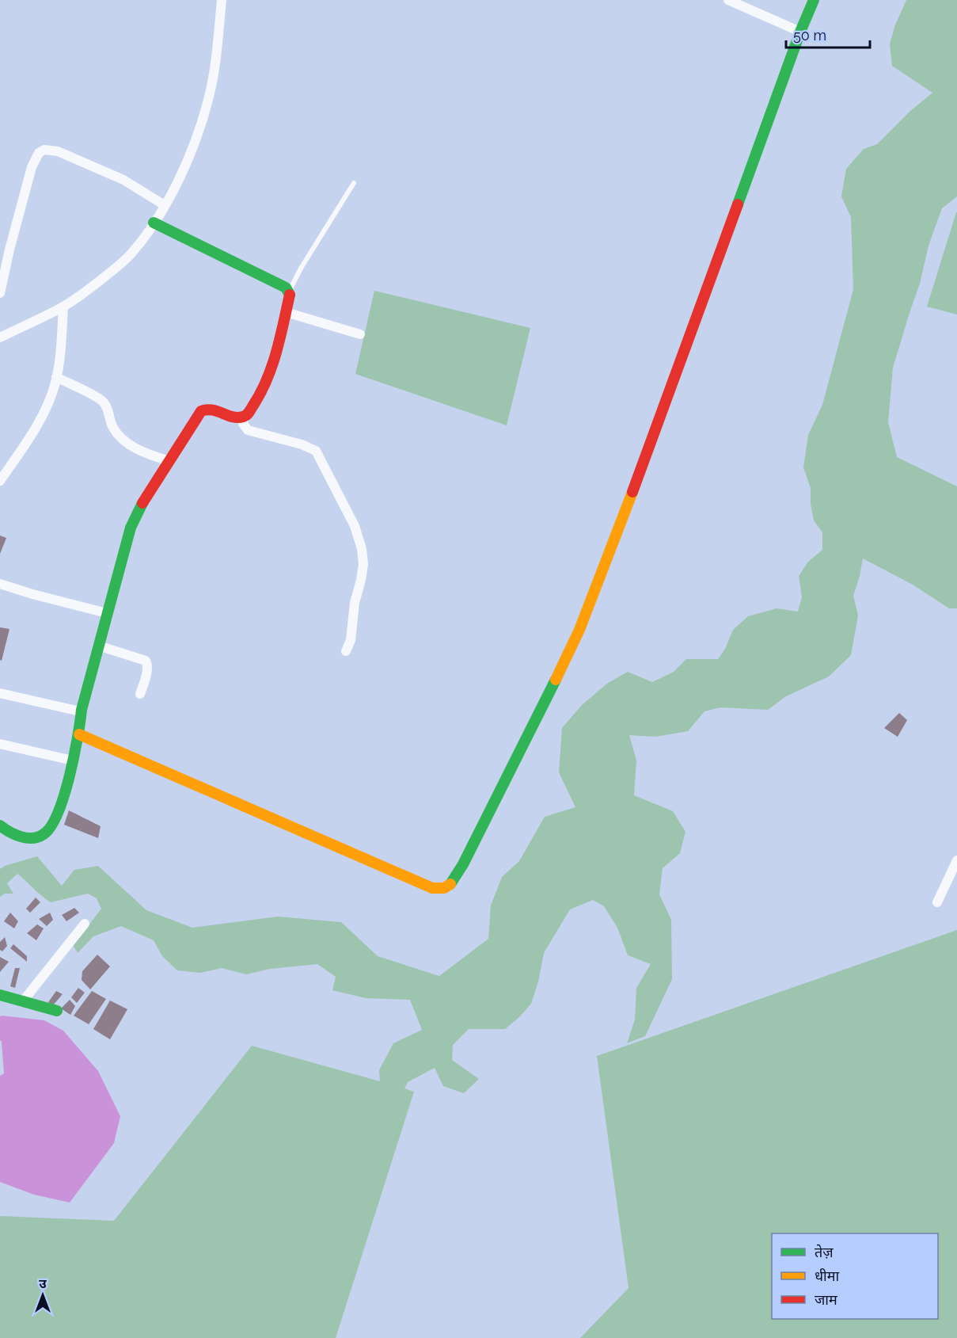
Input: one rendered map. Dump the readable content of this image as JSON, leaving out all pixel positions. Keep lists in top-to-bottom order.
{
  "legend": ["तेज़", "धीमा", "जाम"],
  "scale_bar": "50 m",
  "north": "top"
}
